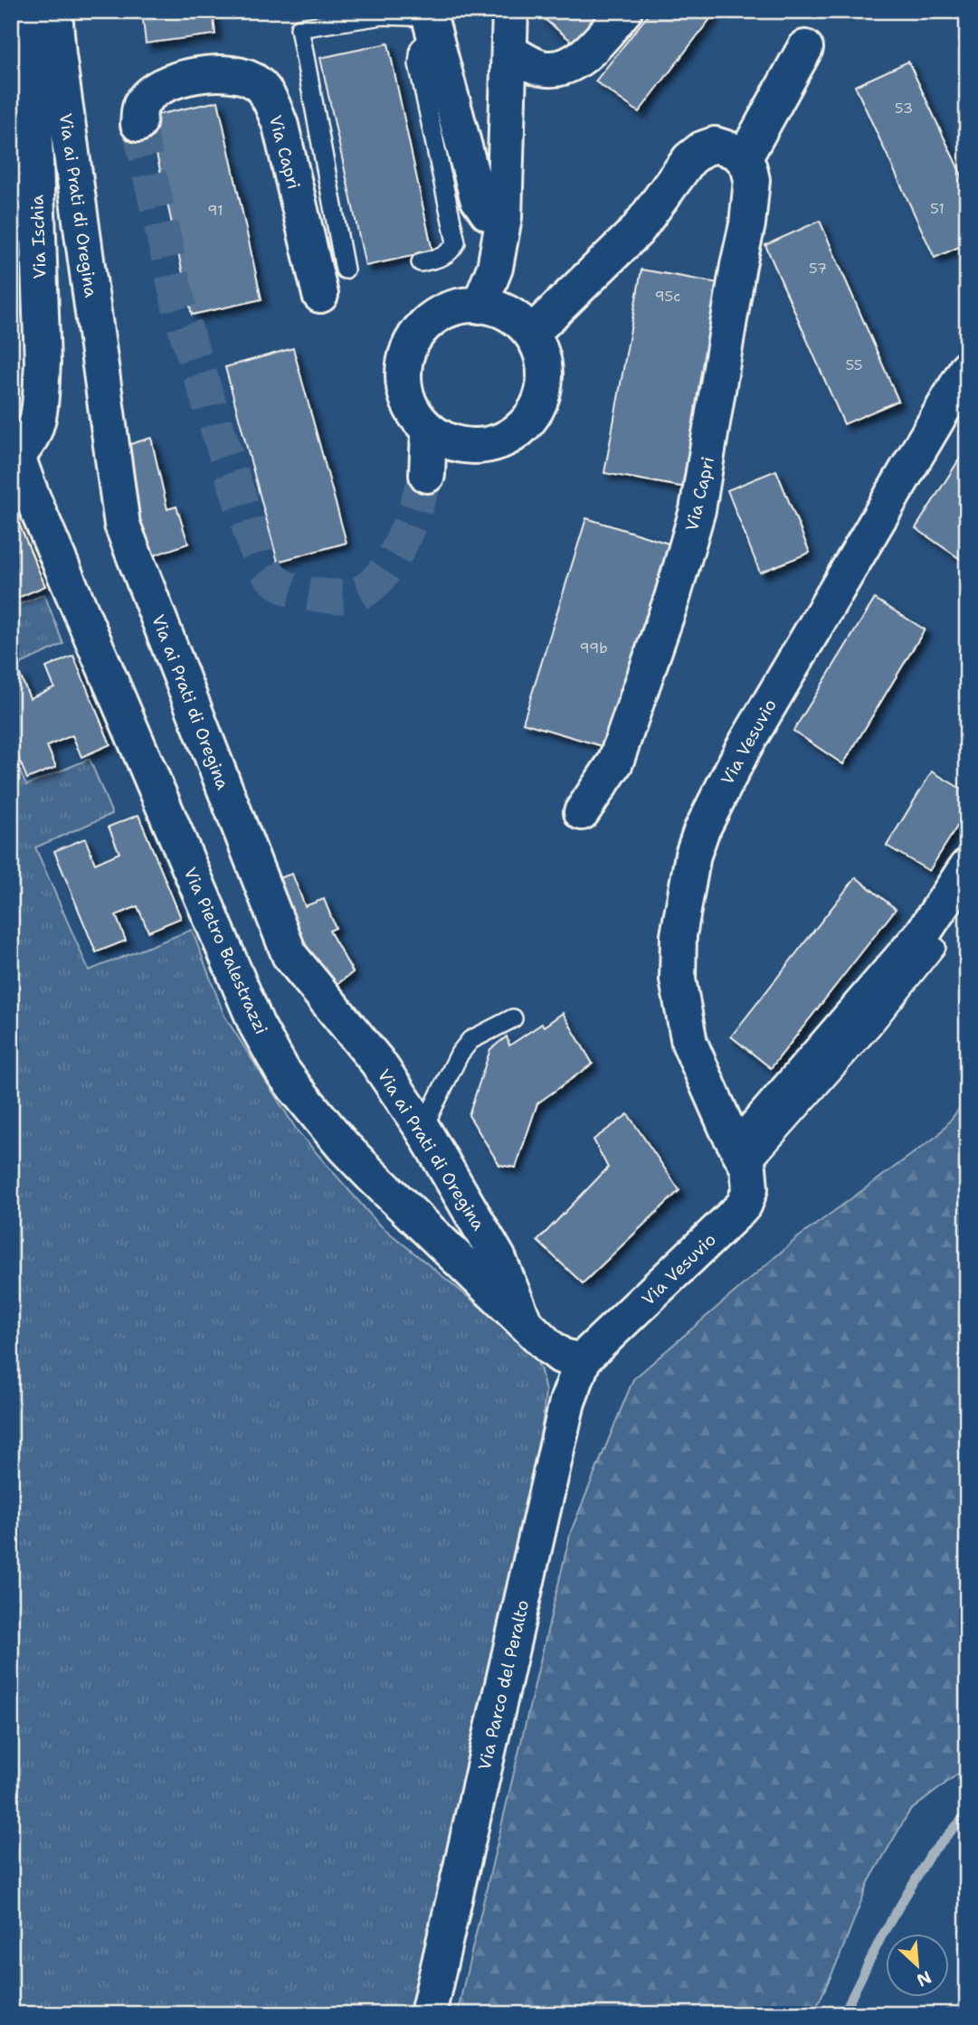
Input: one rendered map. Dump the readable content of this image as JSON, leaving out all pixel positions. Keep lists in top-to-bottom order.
{
  "streets": {
    "street": [
      "Via Capri",
      "Via ai Prati di Oregina",
      "Via Ischia",
      "Via Vesuvio",
      "Via Pietro Balestrazzi",
      "Via Parco del Peralto"
    ]
  },
  "crossings": [
    ["Via ai Prati di Oregina", "Via Pietro Balestrazzi"],
    ["Via Ischia", "Via Pietro Balestrazzi"],
    ["Via Vesuvio", "Via Pietro Balestrazzi"],
    ["Via Vesuvio", "Via Parco del Peralto"],
    ["Via Pietro Balestrazzi", "Via Parco del Peralto"]
  ],
  "house_numbers": [
    "53",
    "51",
    "91",
    "57",
    "95c",
    "55",
    "99b"
  ],
  "north": "bottom right"
}
